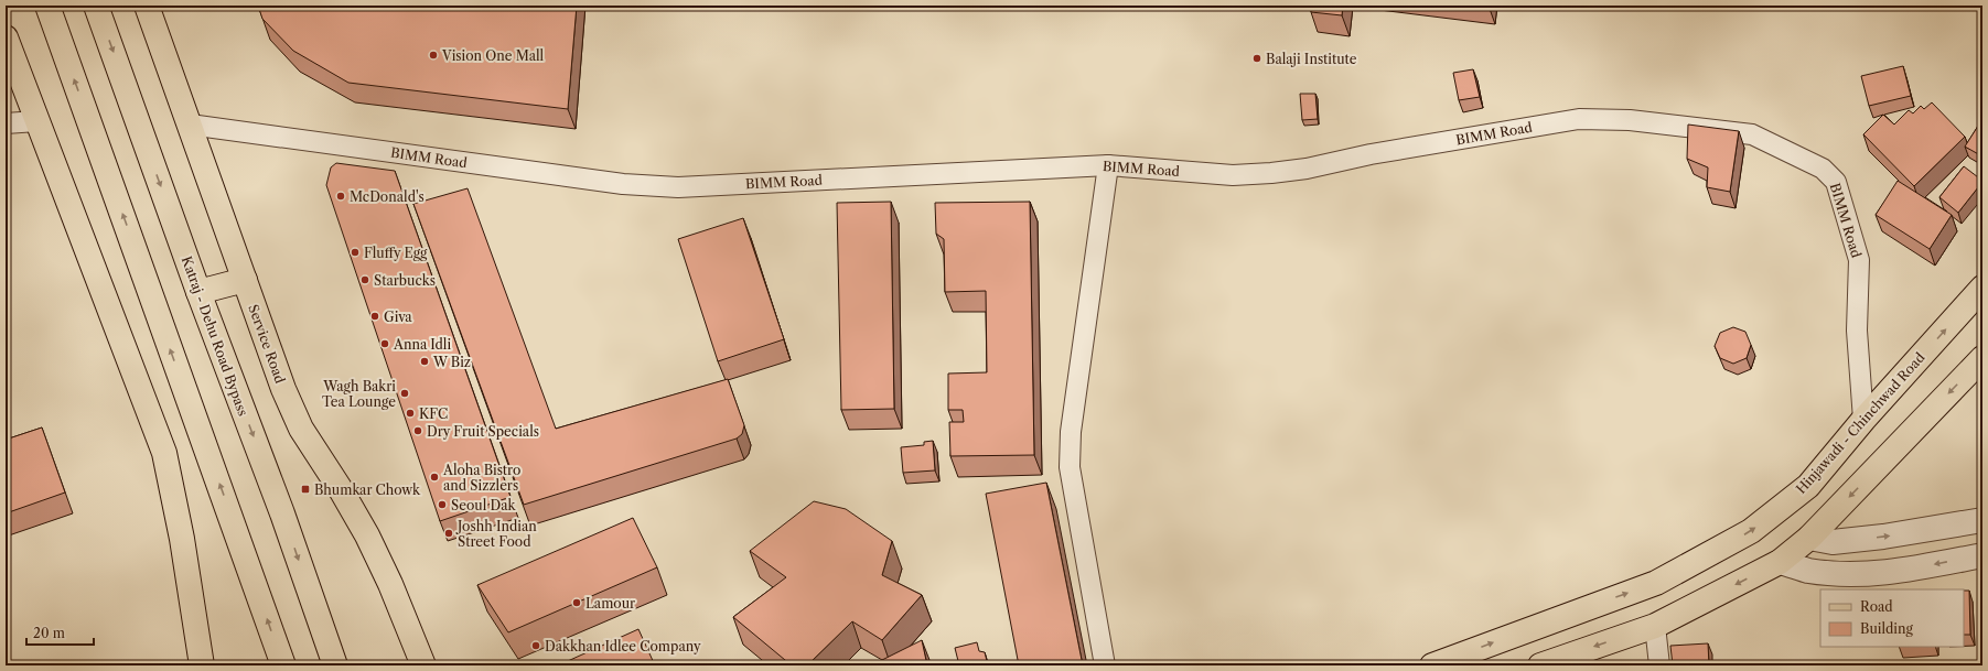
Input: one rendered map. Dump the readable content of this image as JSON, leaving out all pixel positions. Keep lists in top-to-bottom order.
{
  "streets": {
    "main road": ["Katraj - Dehu Road Bypass", "Service Road", "Hinjawadi - Chinchwad Road"],
    "street": ["BIMM Road"]
  },
  "crossings": [
    ["BIMM Road", "Service Road"],
    ["BIMM Road", "Hinjawadi - Chinchwad Road"]
  ],
  "places": {
    "other": [
      "Vision One Mall",
      "Balaji Institute",
      "McDonald's",
      "Fluffy Egg",
      "Starbucks",
      "Giva",
      "Anna Idli",
      "W Biz",
      "Wagh Bakri Tea Lounge",
      "KFC",
      "Dry Fruit Specials",
      "Aloha Bistro and Sizzlers",
      "Seoul Dak",
      "Joshh Indian Street Food",
      "Lamour",
      "Dakkhan Idlee Company"
    ],
    "transit": ["Bhumkar Chowk"]
  },
  "legend": ["Road", "Building"],
  "scale_bar": "20 m"
}
